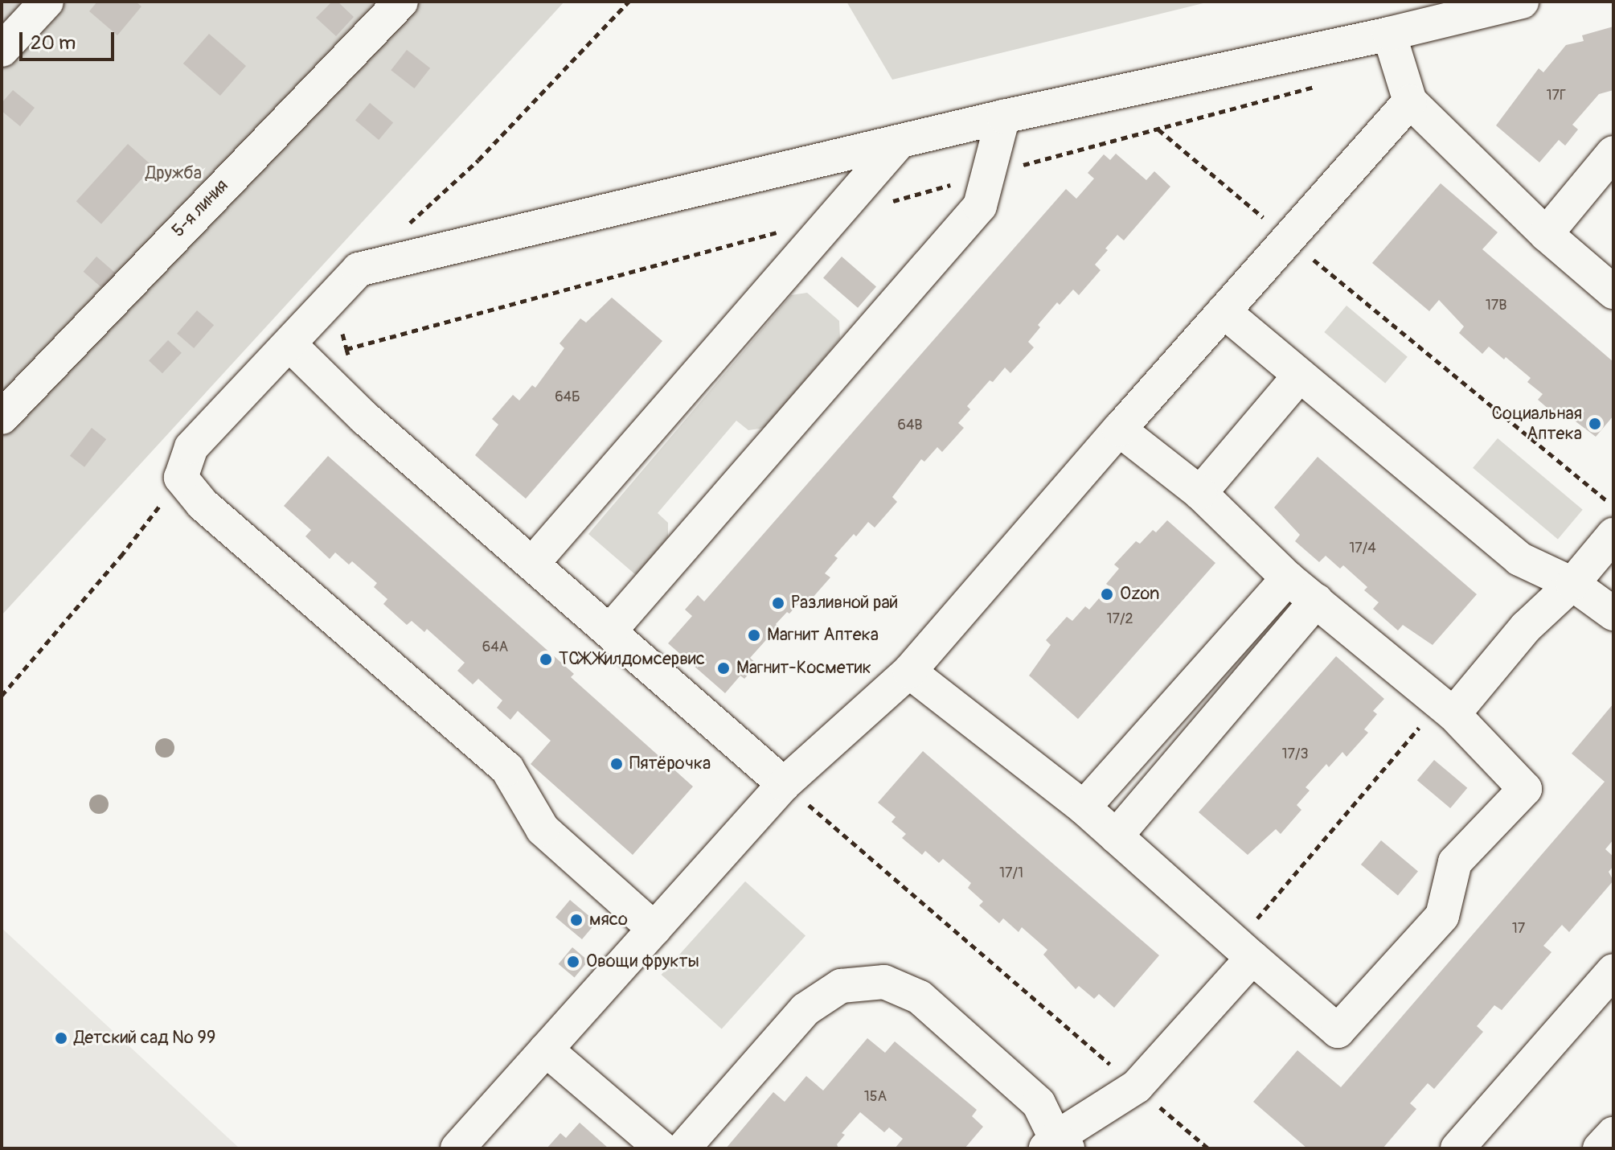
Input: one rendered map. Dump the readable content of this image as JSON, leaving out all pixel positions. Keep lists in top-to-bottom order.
{
  "streets": {
    "lane": ["5-я линия"]
  },
  "parks": ["Дружба"],
  "places": [
    "Социальная Аптека",
    "Ozon",
    "Разливной рай",
    "Магнит Аптека",
    "ТСЖ Жилдомсервис",
    "Магнит-Косметик",
    "Пятёрочка",
    "мясо",
    "Овощи фрукты",
    "Детский сад № 99"
  ],
  "house_numbers": [
    "17Г",
    "17В",
    "64Б",
    "64В",
    "17/4",
    "17/2",
    "64А",
    "17/3",
    "17/1",
    "17",
    "15А"
  ],
  "scale_bar": "20 m"
}
